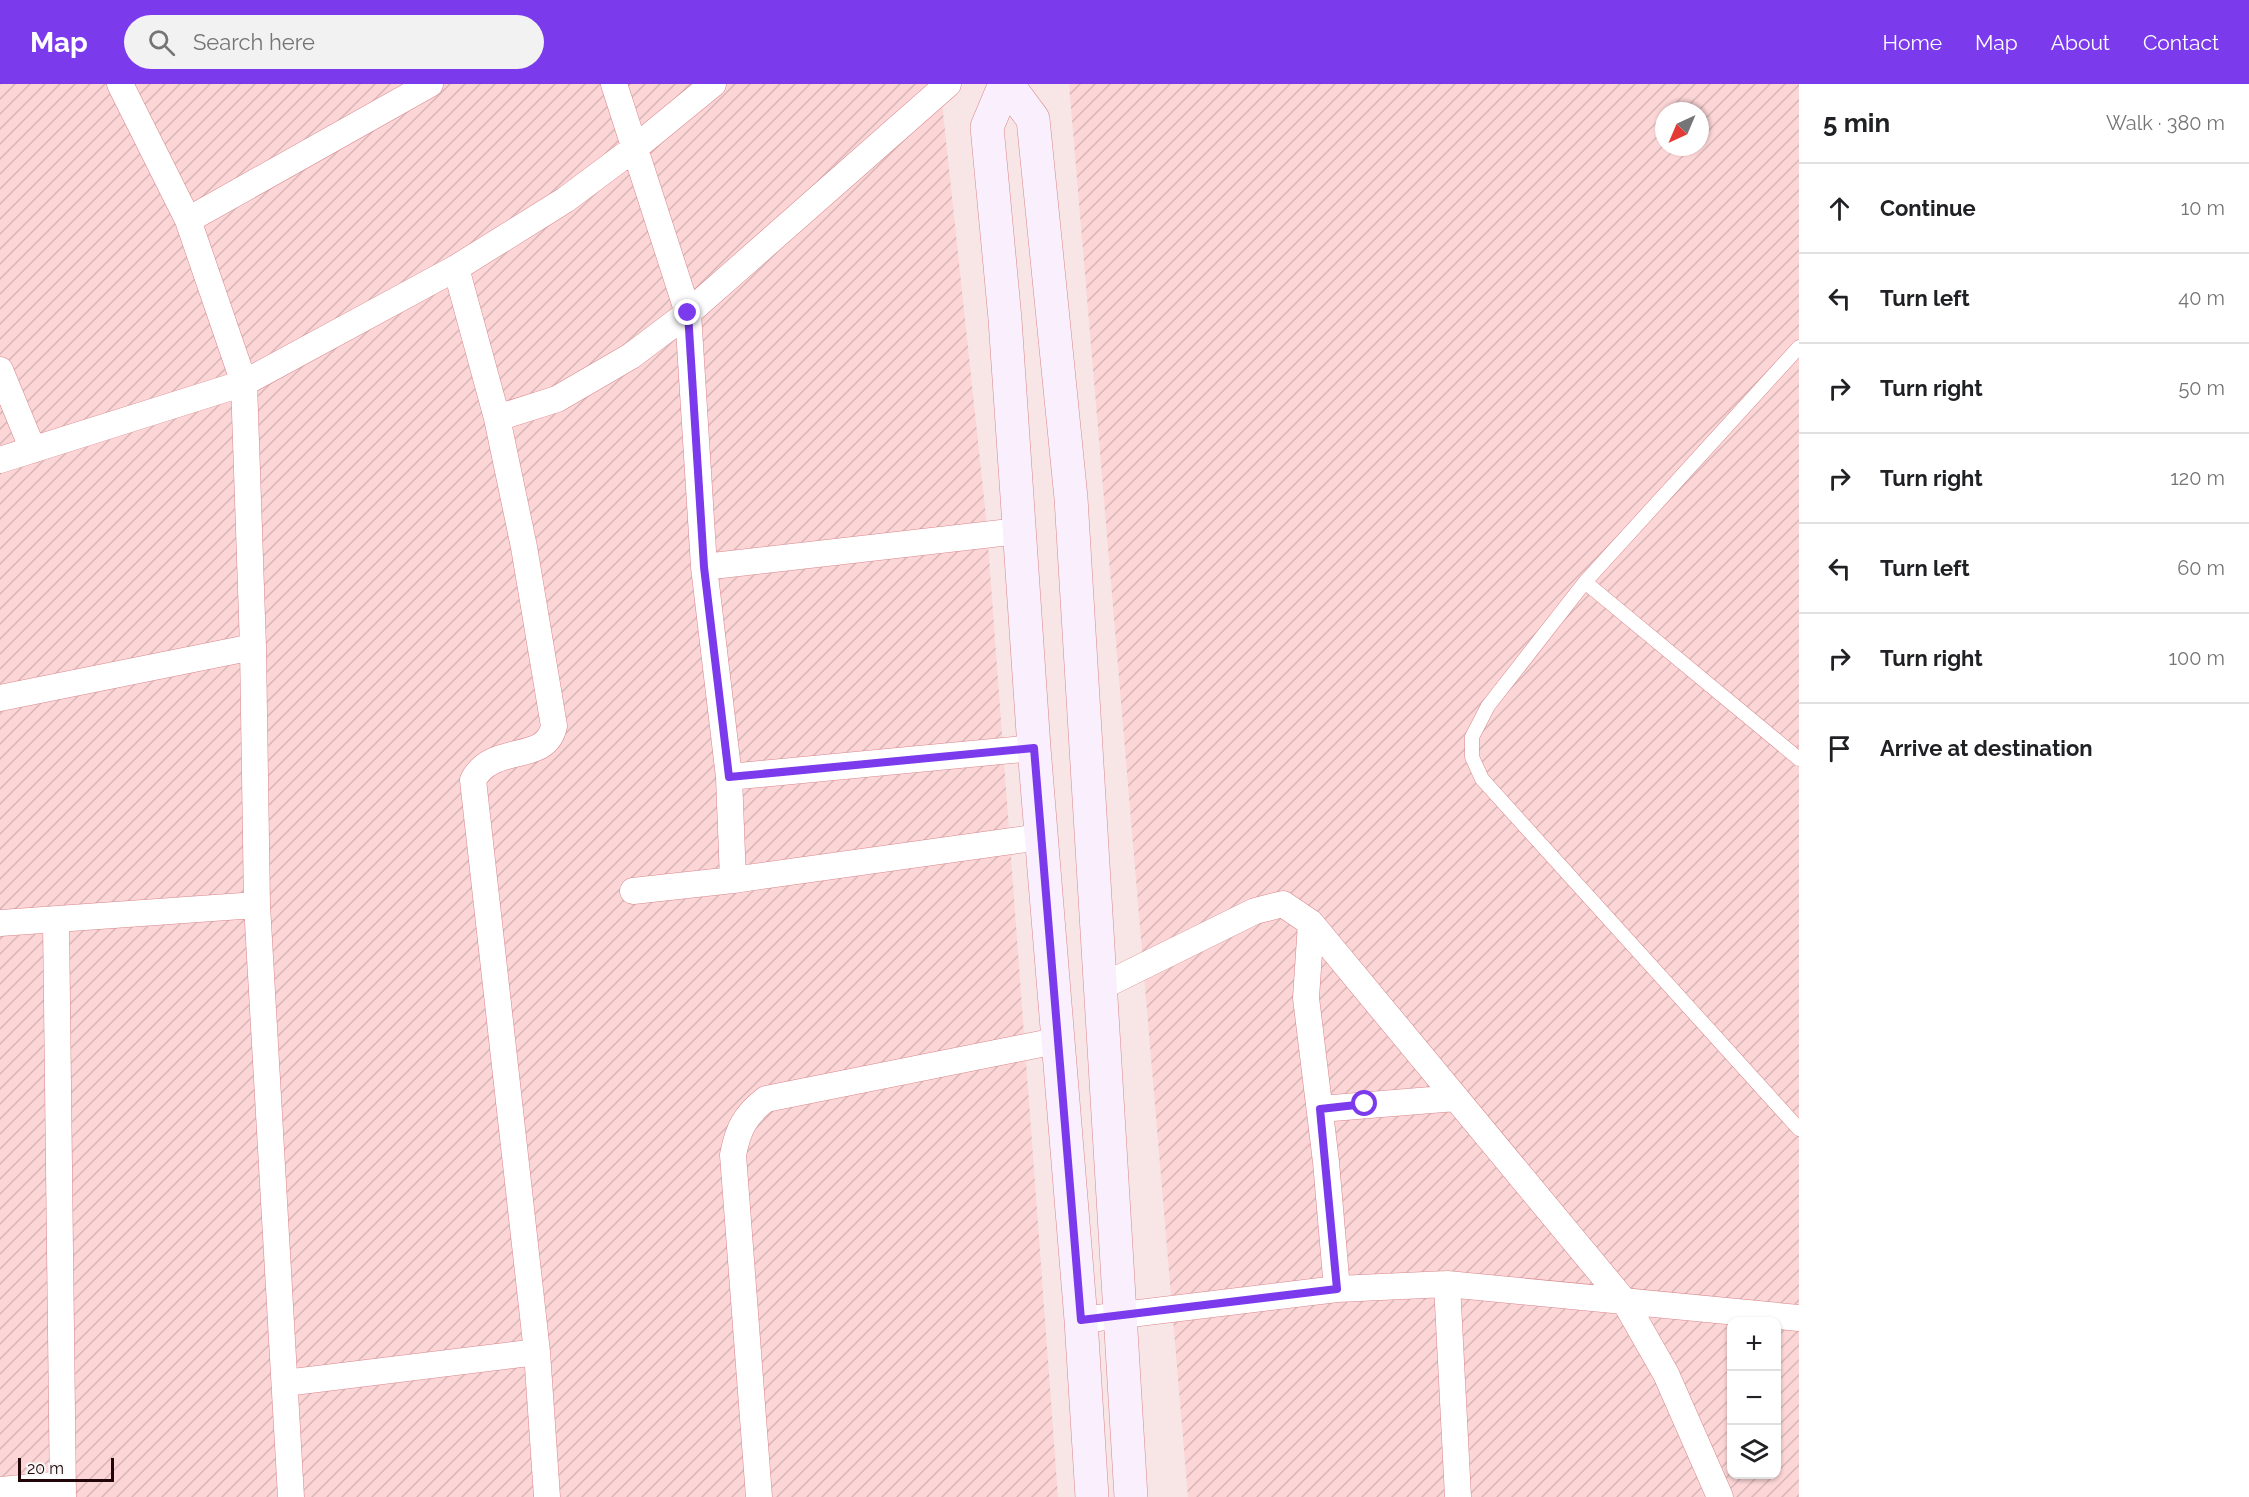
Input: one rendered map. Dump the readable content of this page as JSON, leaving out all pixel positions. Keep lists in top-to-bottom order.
{
  "scale_bar": "20 m",
  "north": "bottom left",
  "page": {
    "header": "Map",
    "search": "Search here",
    "nav": [
      "Home",
      "Map",
      "About",
      "Contact"
    ],
    "heading": ["5 min", "Walk · 380 m"],
    "list": [
      ["Continue", "10 m"],
      ["Turn left", "40 m"],
      ["Turn right", "50 m"],
      ["Turn right", "120 m"],
      ["Turn left", "60 m"],
      ["Turn right", "100 m"],
      "Arrive at destination"
    ],
    "map_buttons": ["+", "−"],
    "scale": "20 m"
  }
}
